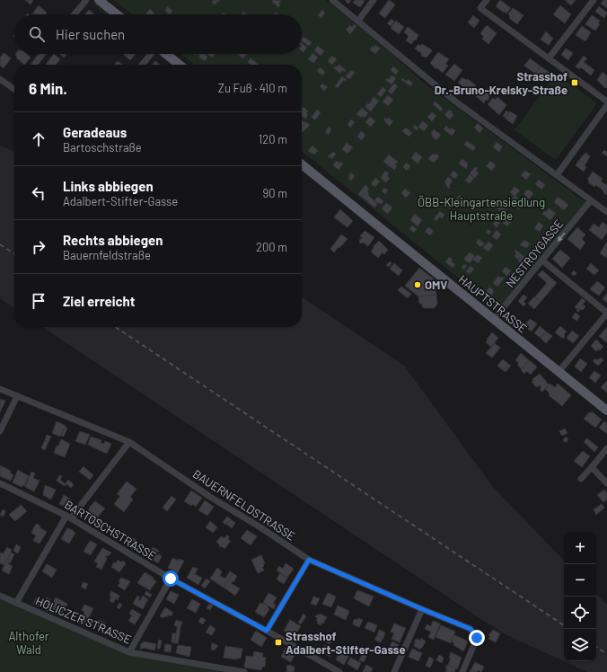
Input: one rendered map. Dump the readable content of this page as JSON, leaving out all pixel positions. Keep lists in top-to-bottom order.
{
  "streets": {
    "main road": ["HAUPTSTRASSE"],
    "street": [
      "NESTROYGASSE",
      "BAUERNFELDSTRASSE",
      "BARTOSCHSTRASSE",
      "HOLICZER STRASSE"
    ]
  },
  "crossings": [
    ["NESTROYGASSE", "HAUPTSTRASSE"]
  ],
  "one_way": ["NESTROYGASSE"],
  "parks": ["ÖBB-Kleingartensiedlung Hauptstraße", "Althofer Wald"],
  "places": {
    "transit": ["Strasshof Dr.-Bruno-Kreisky-Straße", "Strasshof Adalbert-Stifter-Gasse"],
    "other": ["OMV"]
  },
  "page": {
    "search": "Hier suchen",
    "heading": ["6 Min.", "Zu Fuß · 410 m"],
    "list": [
      ["Geradeaus", "Bartoschstraße", "120 m"],
      ["Links abbiegen", "Adalbert-Stifter-Gasse", "90 m"],
      ["Rechts abbiegen", "Bauernfeldstraße", "200 m"],
      "Ziel erreicht"
    ],
    "map_buttons": ["+", "−"]
  }
}
